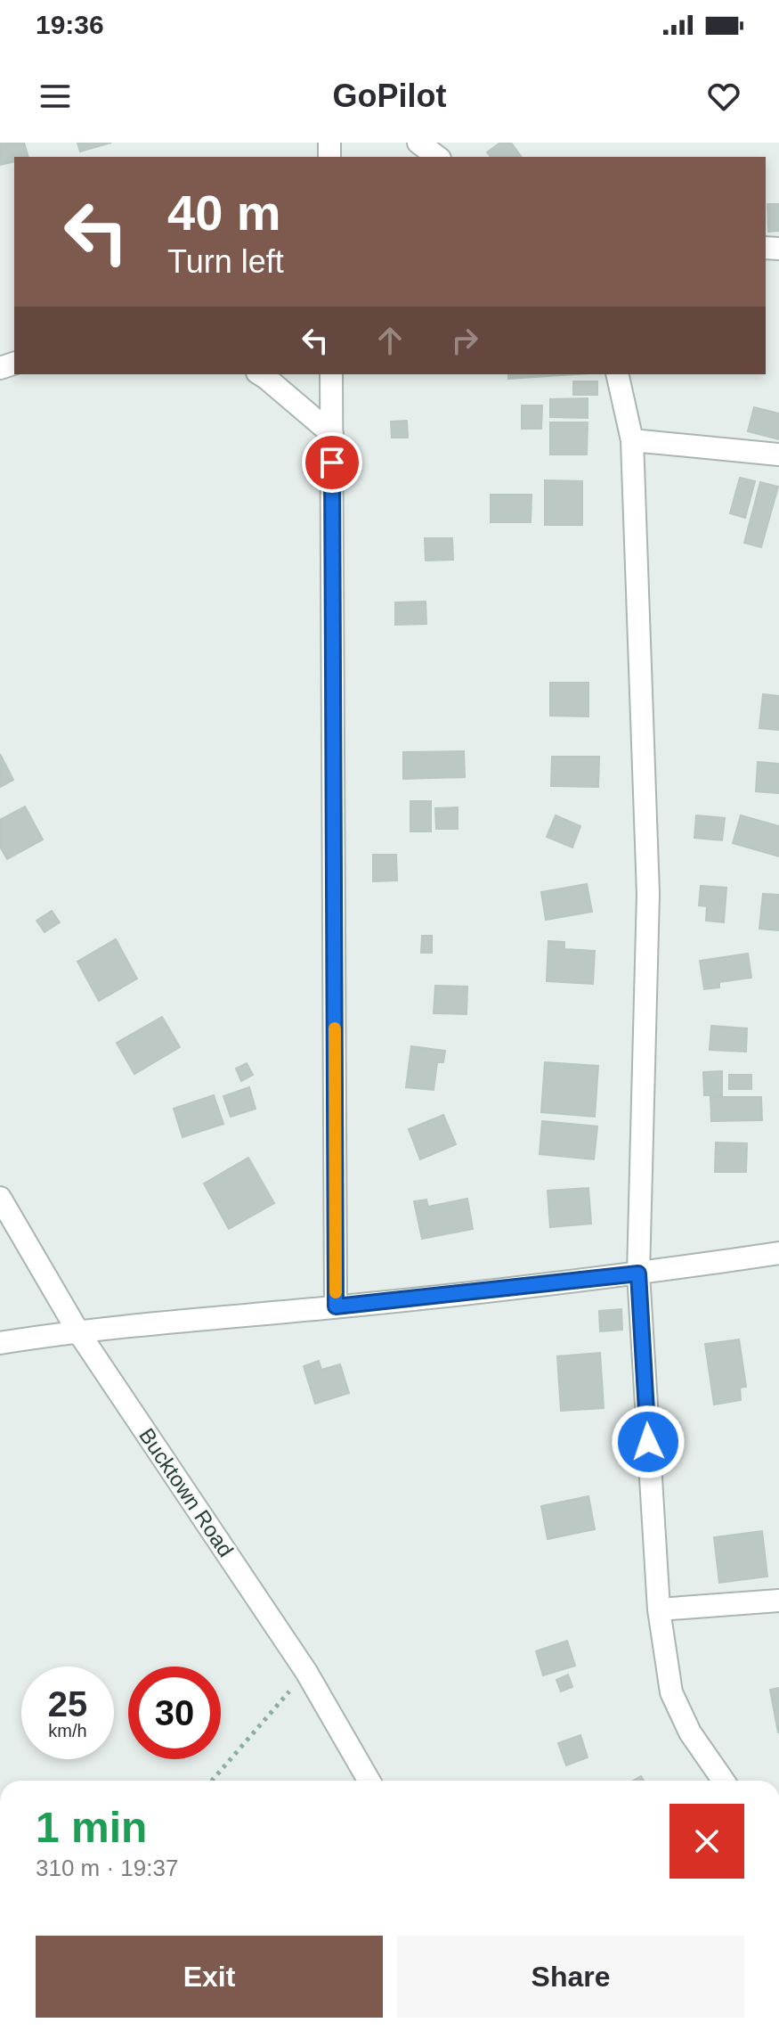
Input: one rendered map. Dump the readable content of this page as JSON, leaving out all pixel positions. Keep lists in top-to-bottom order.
{
  "streets": {
    "street": ["Bucktown Road"]
  },
  "page": {
    "status": "19:36",
    "header": "GoPilot",
    "turn": ["40 m", "Turn left"],
    "speed": "25 km/h",
    "limit": "30",
    "heading": ["1 min", "310 m · 19:37"],
    "buttons": ["Exit", "Share"]
  }
}
